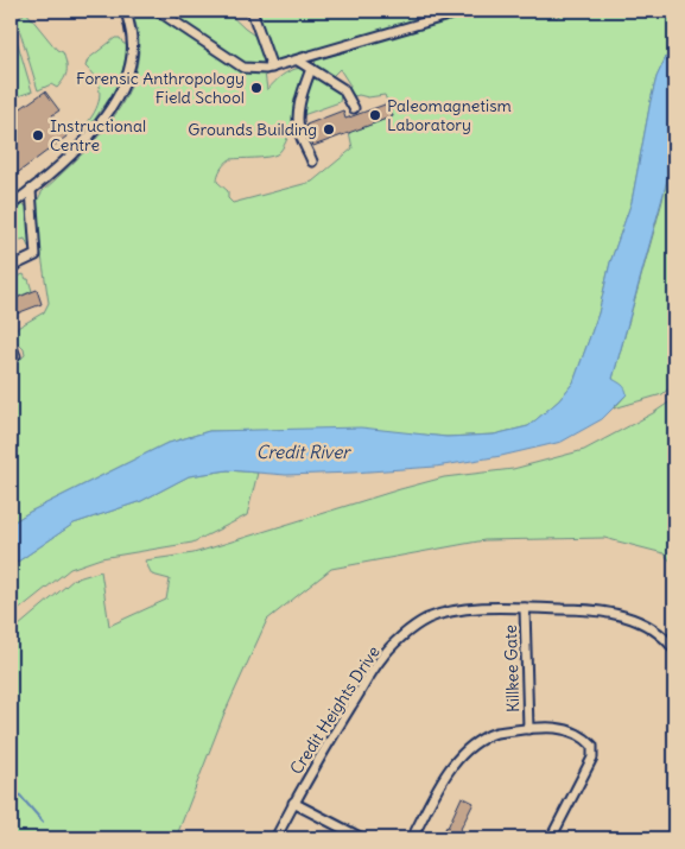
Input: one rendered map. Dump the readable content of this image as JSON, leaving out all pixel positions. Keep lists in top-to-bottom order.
{
  "streets": {
    "street": ["Killkee Gate", "Credit Heights Drive"]
  },
  "crossings": [
    ["Killkee Gate", "Credit Heights Drive"]
  ],
  "water": ["Credit River"],
  "places": [
    "Forensic Anthropology Field School",
    "Paleomagnetism Laboratory",
    "Grounds Building",
    "Instructional Centre"
  ]
}
